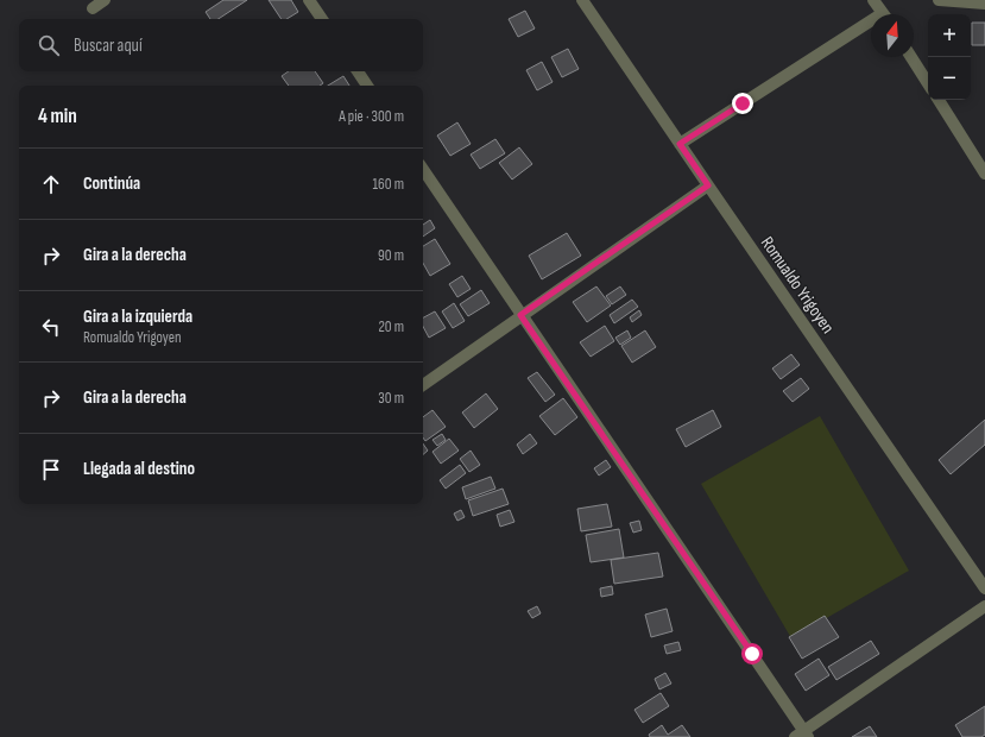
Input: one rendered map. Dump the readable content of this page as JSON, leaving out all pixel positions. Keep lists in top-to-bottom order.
{
  "streets": {
    "street": ["Romualdo Yrigoyen"]
  },
  "north": "top",
  "page": {
    "map_buttons": ["+", "−"],
    "search": "Buscar aquí",
    "heading": ["4 min", "A pie · 300 m"],
    "list": [
      ["Continúa", "160 m"],
      ["Gira a la derecha", "90 m"],
      ["Gira a la izquierda", "Romualdo Yrigoyen", "20 m"],
      ["Gira a la derecha", "30 m"],
      "Llegada al destino"
    ]
  }
}
